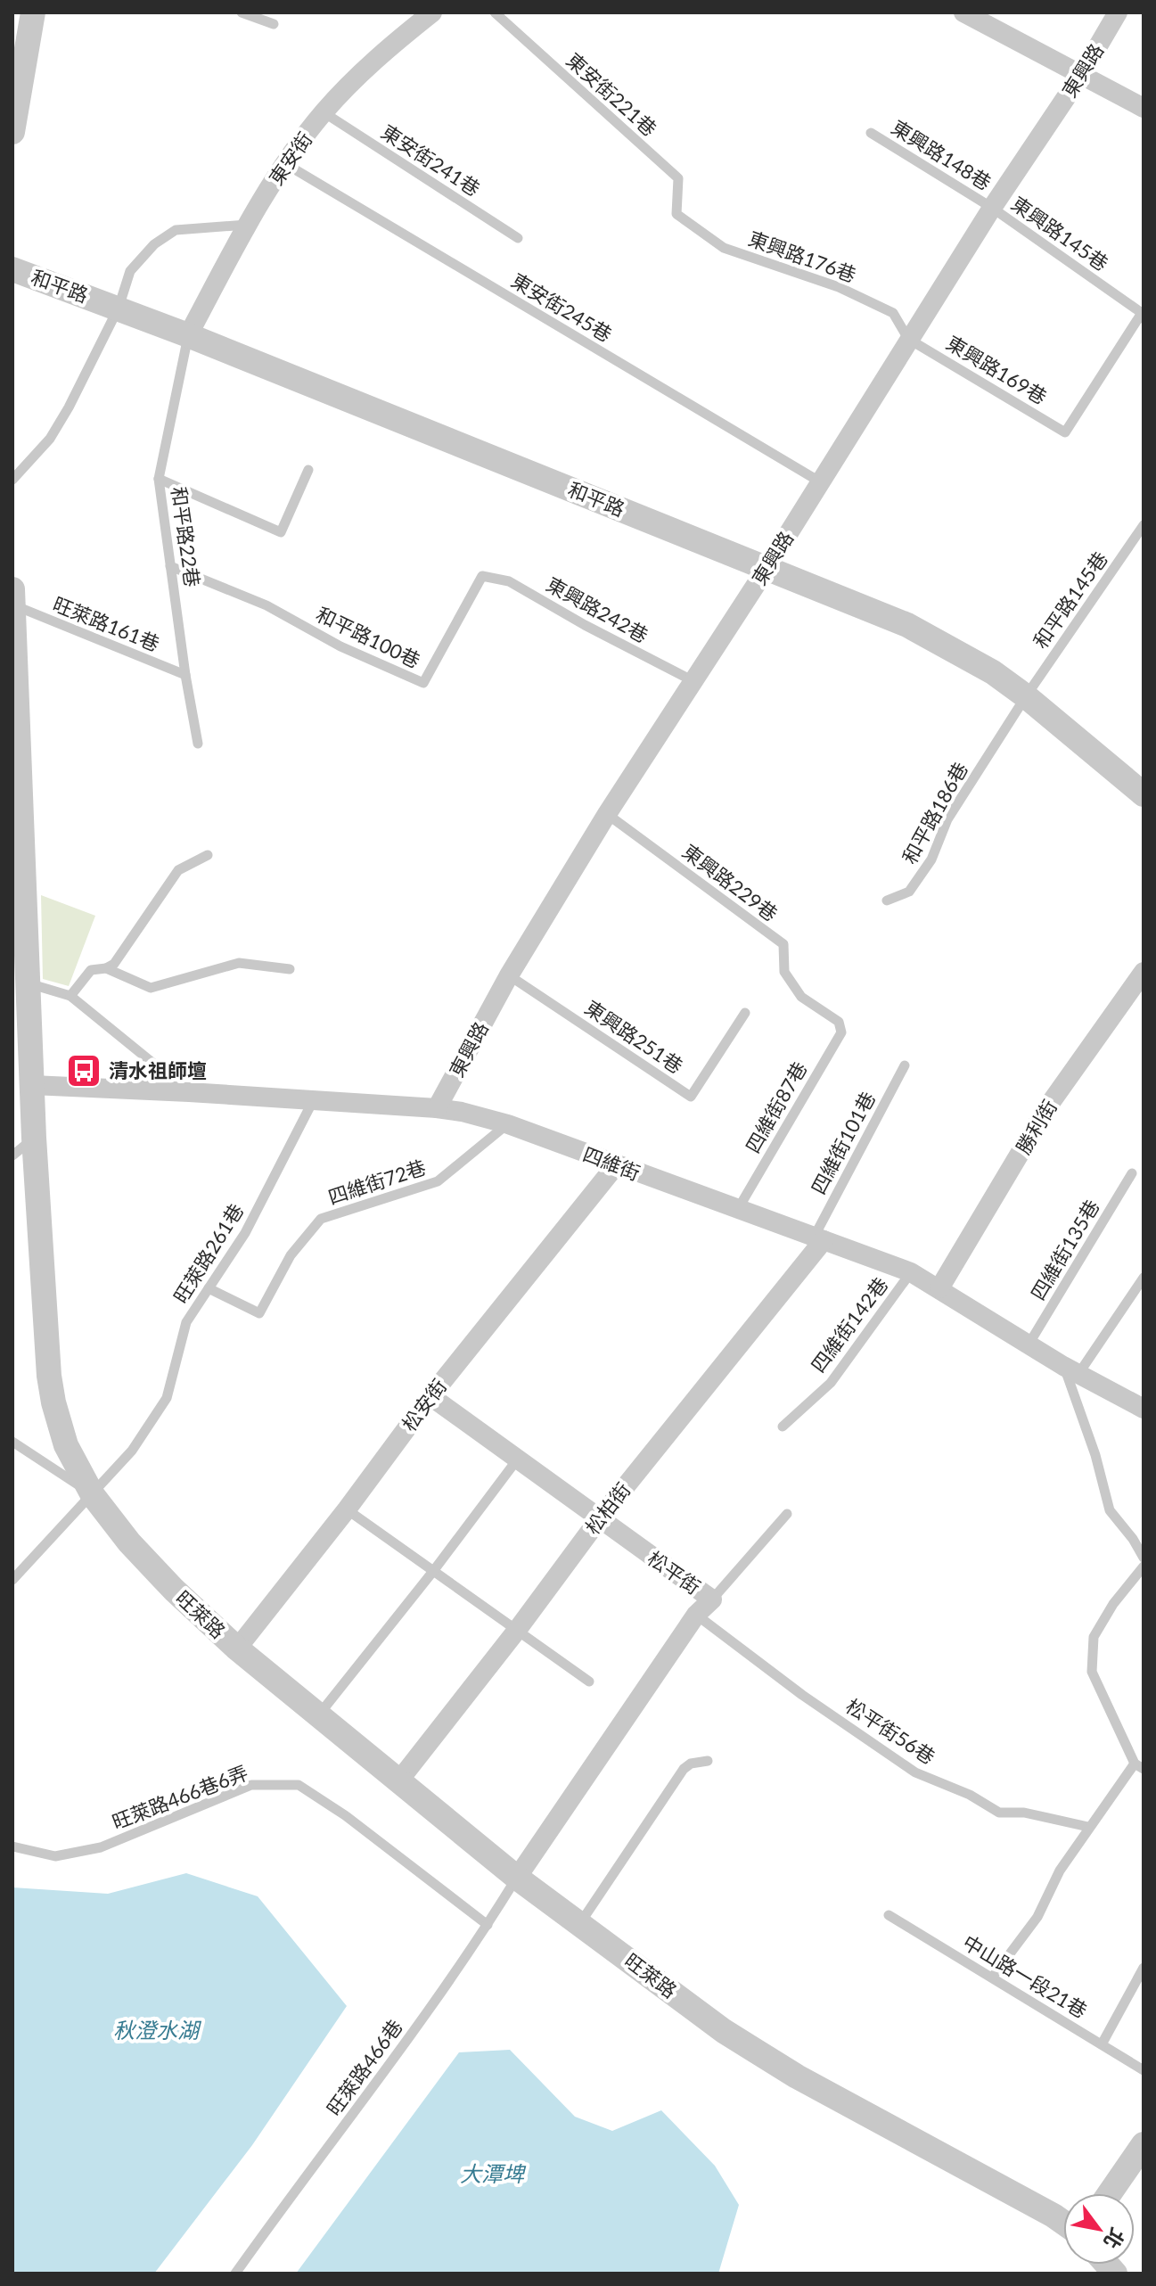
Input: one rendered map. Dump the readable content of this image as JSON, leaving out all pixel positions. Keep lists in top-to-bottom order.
{
  "streets": {
    "street": [
      "東興路",
      "東安街",
      "和平路",
      "勝利街",
      "四維街",
      "松安街",
      "松柏街",
      "松平街",
      "旺萊路"
    ],
    "lane": [
      "東安街221巷",
      "東興路148巷",
      "東安街241巷",
      "東興路145巷",
      "東興路176巷",
      "東安街245巷",
      "東興路169巷",
      "和平路22巷",
      "和平路145巷",
      "東興路242巷",
      "旺萊路161巷",
      "和平路100巷",
      "和平路186巷",
      "東興路229巷",
      "東興路251巷",
      "四維街87巷",
      "四維街101巷",
      "四維街72巷",
      "四維街135巷",
      "旺萊路261巷",
      "四維街142巷",
      "松平街56巷",
      "旺萊路466巷6弄",
      "中山路一段21巷",
      "旺萊路466巷"
    ]
  },
  "crossings": [
    ["東興路", "東興路148巷"],
    ["東興路", "東興路145巷"],
    ["東興路", "東興路176巷"],
    ["東興路", "和平路"],
    ["東興路", "東安街245巷"],
    ["東興路", "東興路169巷"],
    ["東興路", "東興路242巷"],
    ["東興路", "東興路229巷"],
    ["東興路", "東興路251巷"],
    ["東興路", "四維街"],
    ["東安街221巷", "東興路176巷"],
    ["東興路148巷", "東興路145巷"],
    ["東安街", "東安街241巷"],
    ["東安街", "和平路"],
    ["東安街", "東安街245巷"],
    ["東安街", "和平路22巷"],
    ["東興路145巷", "東興路169巷"],
    ["東興路176巷", "東興路169巷"],
    ["和平路", "和平路22巷"],
    ["和平路", "和平路145巷"],
    ["和平路", "和平路186巷"],
    ["和平路22巷", "旺萊路161巷"],
    ["和平路22巷", "和平路100巷"],
    ["和平路145巷", "和平路186巷"],
    ["東興路242巷", "和平路100巷"],
    ["旺萊路161巷", "旺萊路"],
    ["東興路229巷", "四維街87巷"],
    ["四維街87巷", "四維街"],
    ["勝利街", "四維街"],
    ["四維街101巷", "四維街"],
    ["四維街101巷", "松柏街"],
    ["四維街", "四維街72巷"],
    ["四維街", "四維街135巷"],
    ["四維街", "旺萊路261巷"],
    ["四維街", "四維街142巷"],
    ["四維街", "松安街"],
    ["四維街", "松柏街"],
    ["四維街", "旺萊路"],
    ["四維街72巷", "旺萊路261巷"],
    ["旺萊路261巷", "旺萊路"],
    ["松安街", "松平街"],
    ["松安街", "旺萊路"],
    ["松柏街", "松平街"],
    ["松柏街", "旺萊路"],
    ["松平街", "旺萊路"],
    ["松平街", "松平街56巷"],
    ["松平街", "旺萊路466巷"],
    ["旺萊路", "旺萊路466巷"],
    ["旺萊路466巷6弄", "旺萊路466巷"]
  ],
  "water": ["秋澄水湖", "大潭埤"],
  "places": {
    "bus stop": ["清水祖師壇"]
  },
  "north": "bottom right"
}
